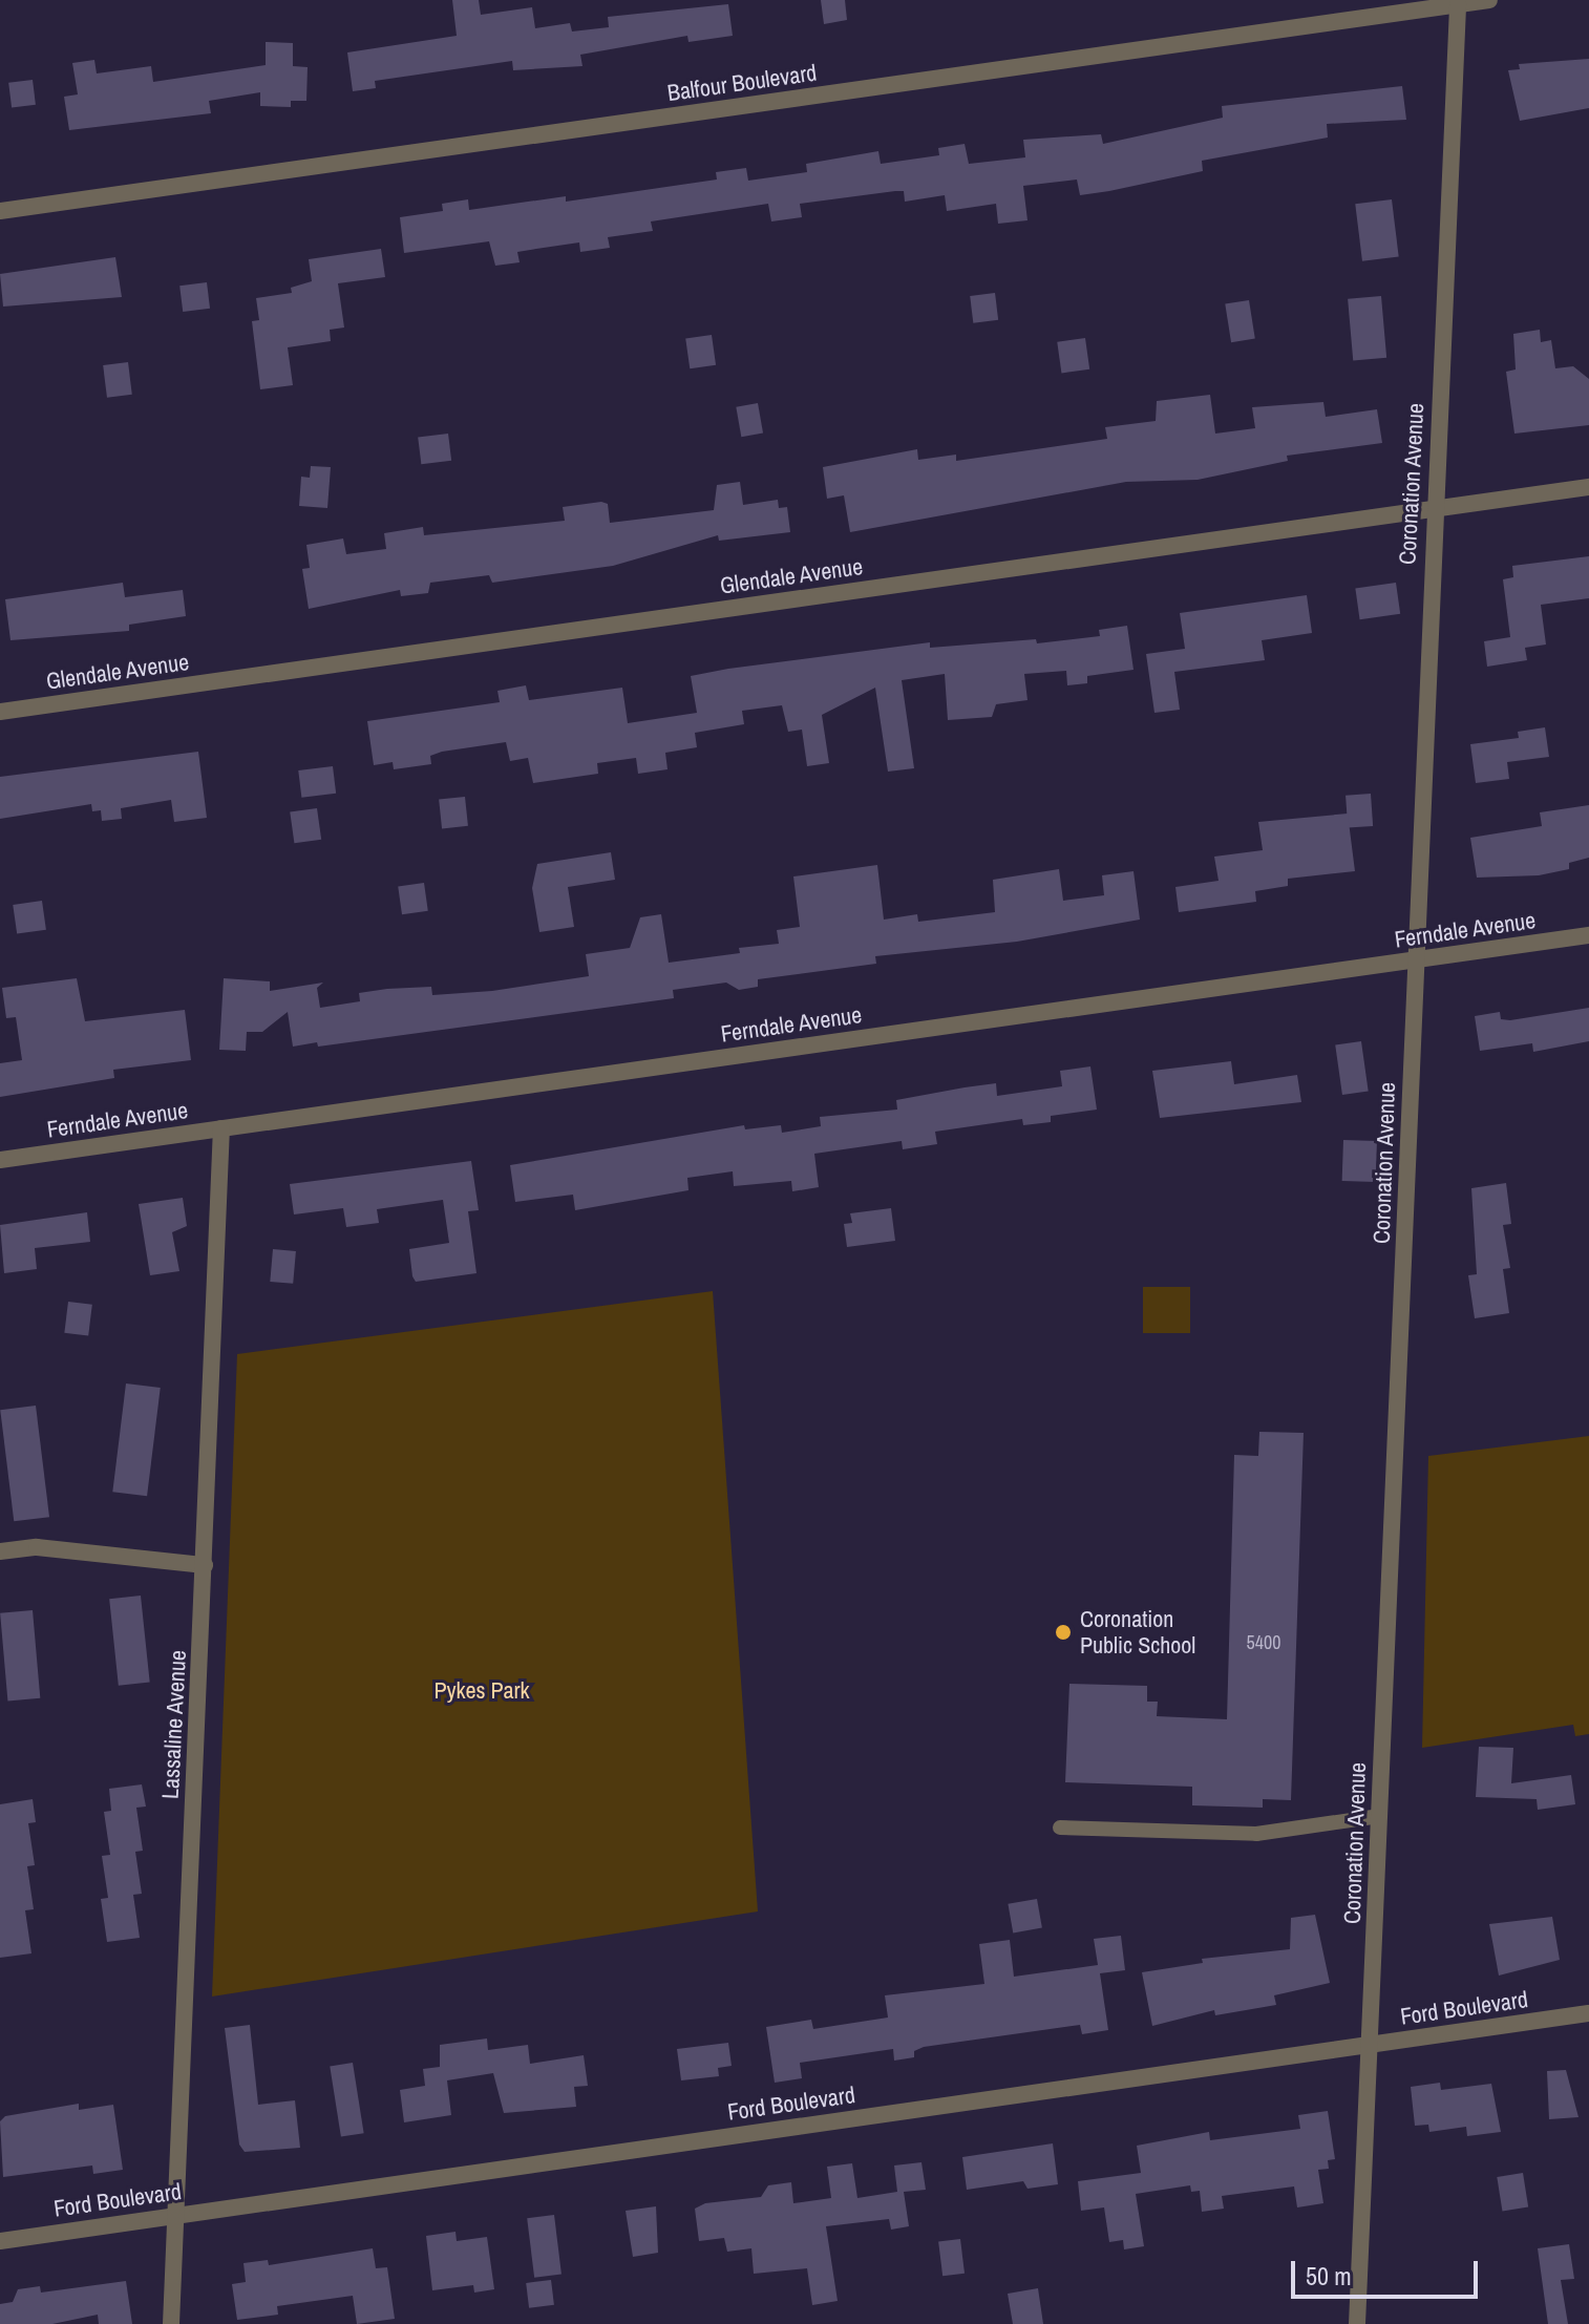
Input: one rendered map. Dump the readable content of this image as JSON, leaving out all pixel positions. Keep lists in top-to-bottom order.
{
  "streets": {
    "street": [
      "Balfour Boulevard",
      "Coronation Avenue",
      "Glendale Avenue",
      "Ferndale Avenue",
      "Lassaline Avenue",
      "Ford Boulevard"
    ]
  },
  "crossings": [
    ["Balfour Boulevard", "Coronation Avenue"],
    ["Coronation Avenue", "Glendale Avenue"],
    ["Coronation Avenue", "Ferndale Avenue"],
    ["Coronation Avenue", "Ford Boulevard"],
    ["Ferndale Avenue", "Lassaline Avenue"],
    ["Lassaline Avenue", "Ford Boulevard"]
  ],
  "parks": ["Pykes Park"],
  "places": ["Coronation Public School"],
  "house_numbers": ["5400"],
  "scale_bar": "50 m"
}
